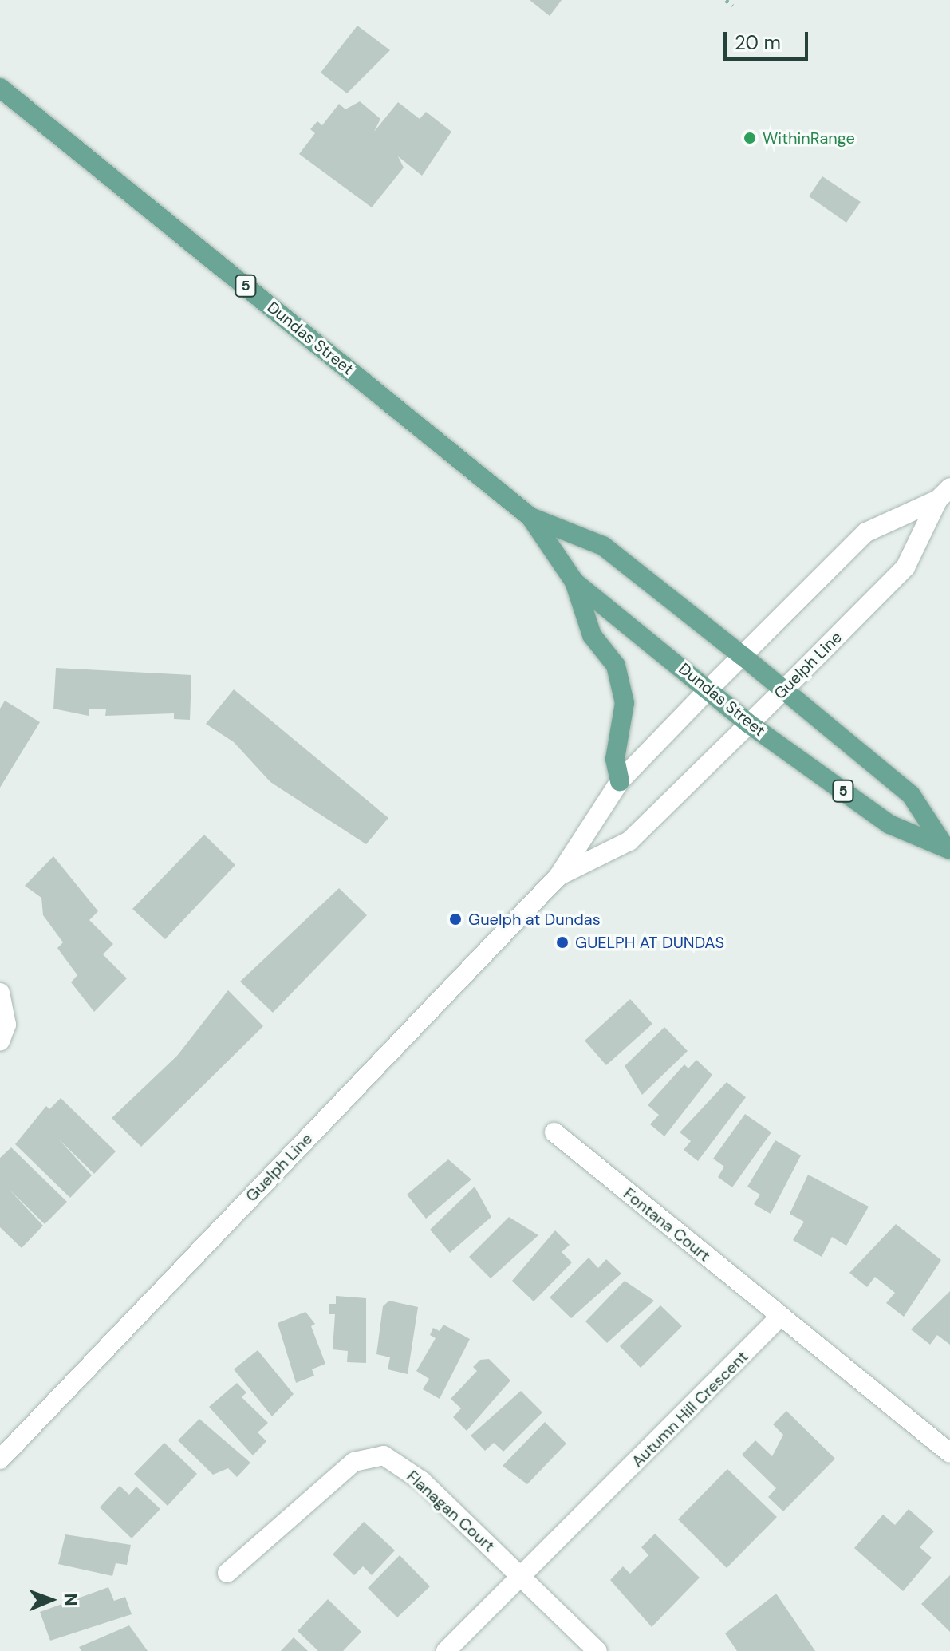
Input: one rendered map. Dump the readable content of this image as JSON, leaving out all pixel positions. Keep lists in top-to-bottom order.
{
  "streets": {
    "main road": [
      "5",
      "Dundas Street",
      "Guelph Line",
      "Fontana Court",
      "Autumn Hill Crescent",
      "Flanagan Court"
    ]
  },
  "crossings": [
    ["Dundas Street", "Guelph Line"],
    ["Fontana Court", "Autumn Hill Crescent"],
    ["Autumn Hill Crescent", "Flanagan Court"]
  ],
  "places": ["WithinRange", "Guelph at Dundas", "GUELPH AT DUNDAS"],
  "scale_bar": "20 m",
  "north": "right"
}
